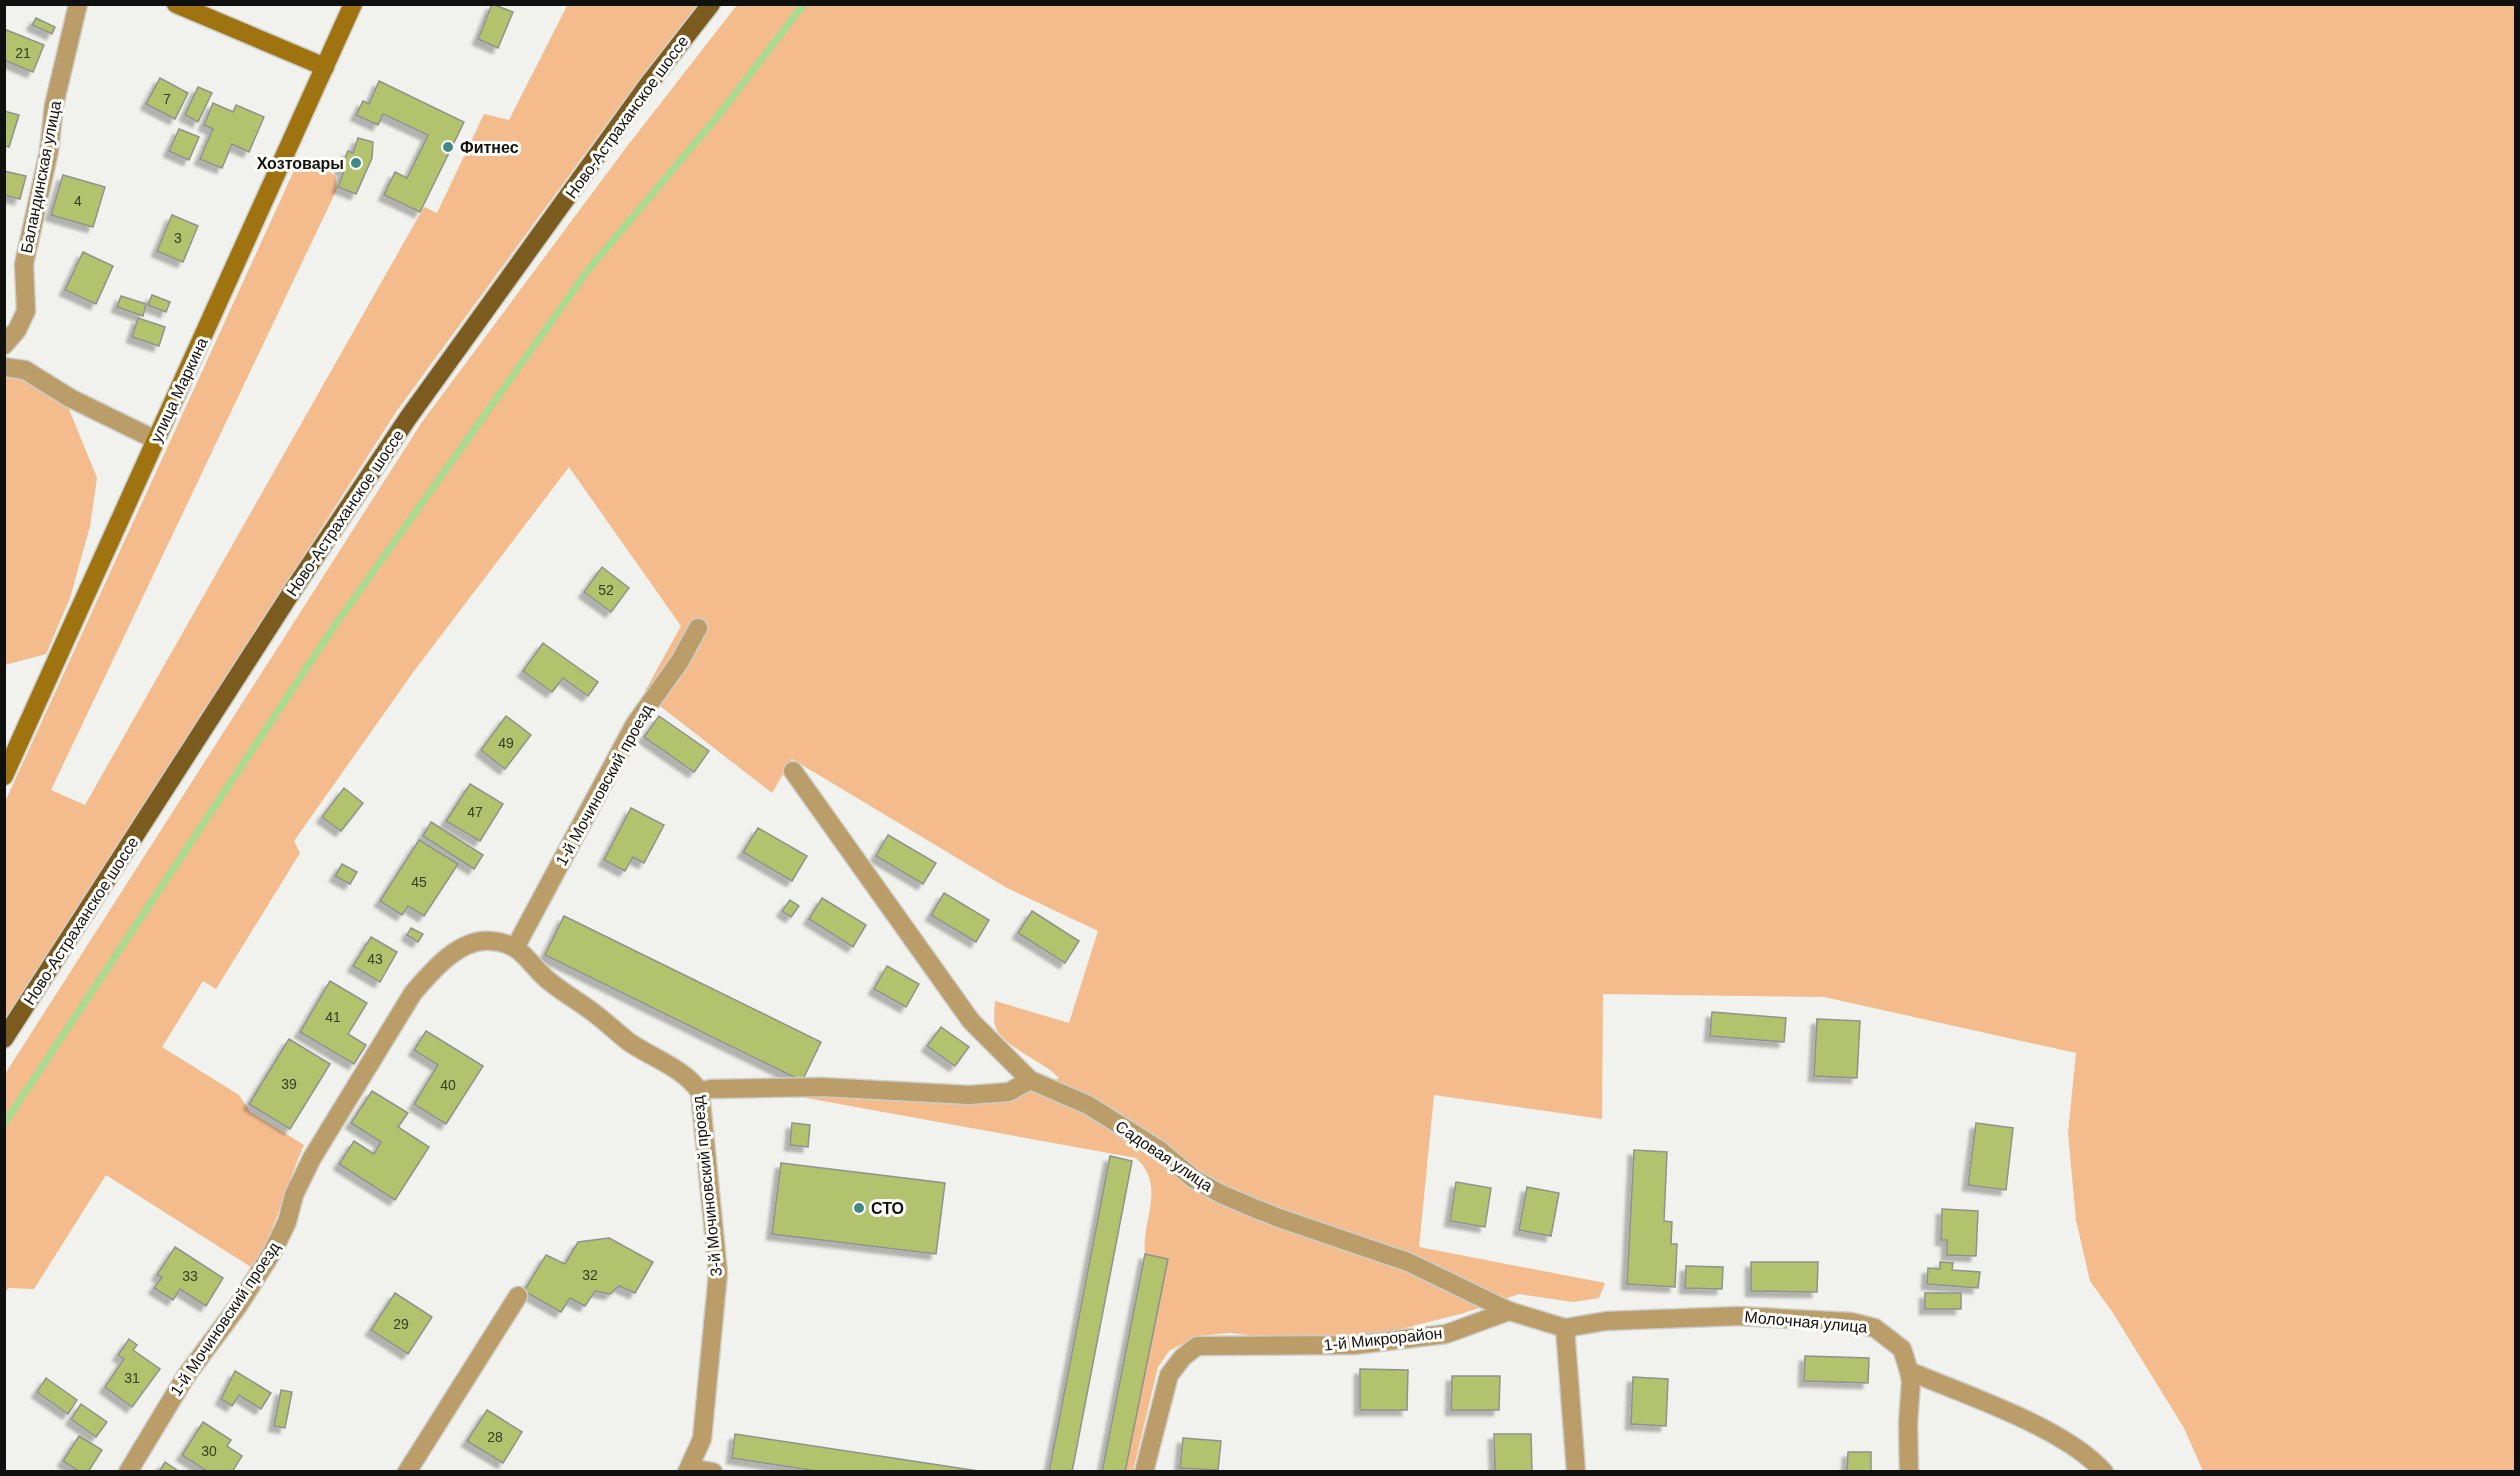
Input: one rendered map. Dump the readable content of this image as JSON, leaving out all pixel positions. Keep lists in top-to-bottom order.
{
  "streets": {
    "main road": ["Ново-Астраханское шоссе"],
    "street": [
      "Баландинская улица",
      "улица Маркина",
      "1-й Мочиновский проезд",
      "Садовая улица",
      "3-й Мочиновский проезд",
      "Молочная улица",
      "1-й Микрорайон"
    ]
  },
  "crossings": [
    ["1-й Мочиновский проезд", "3-й Мочиновский проезд"],
    ["Садовая улица", "Молочная улица"],
    ["Садовая улица", "1-й Микрорайон"]
  ],
  "places": ["Фитнес", "Хозтовары", "СТО"],
  "house_numbers": [
    "21",
    "7",
    "4",
    "3",
    "52",
    "49",
    "47",
    "45",
    "43",
    "41",
    "39",
    "40",
    "32",
    "33",
    "29",
    "31",
    "28",
    "30"
  ]
}
